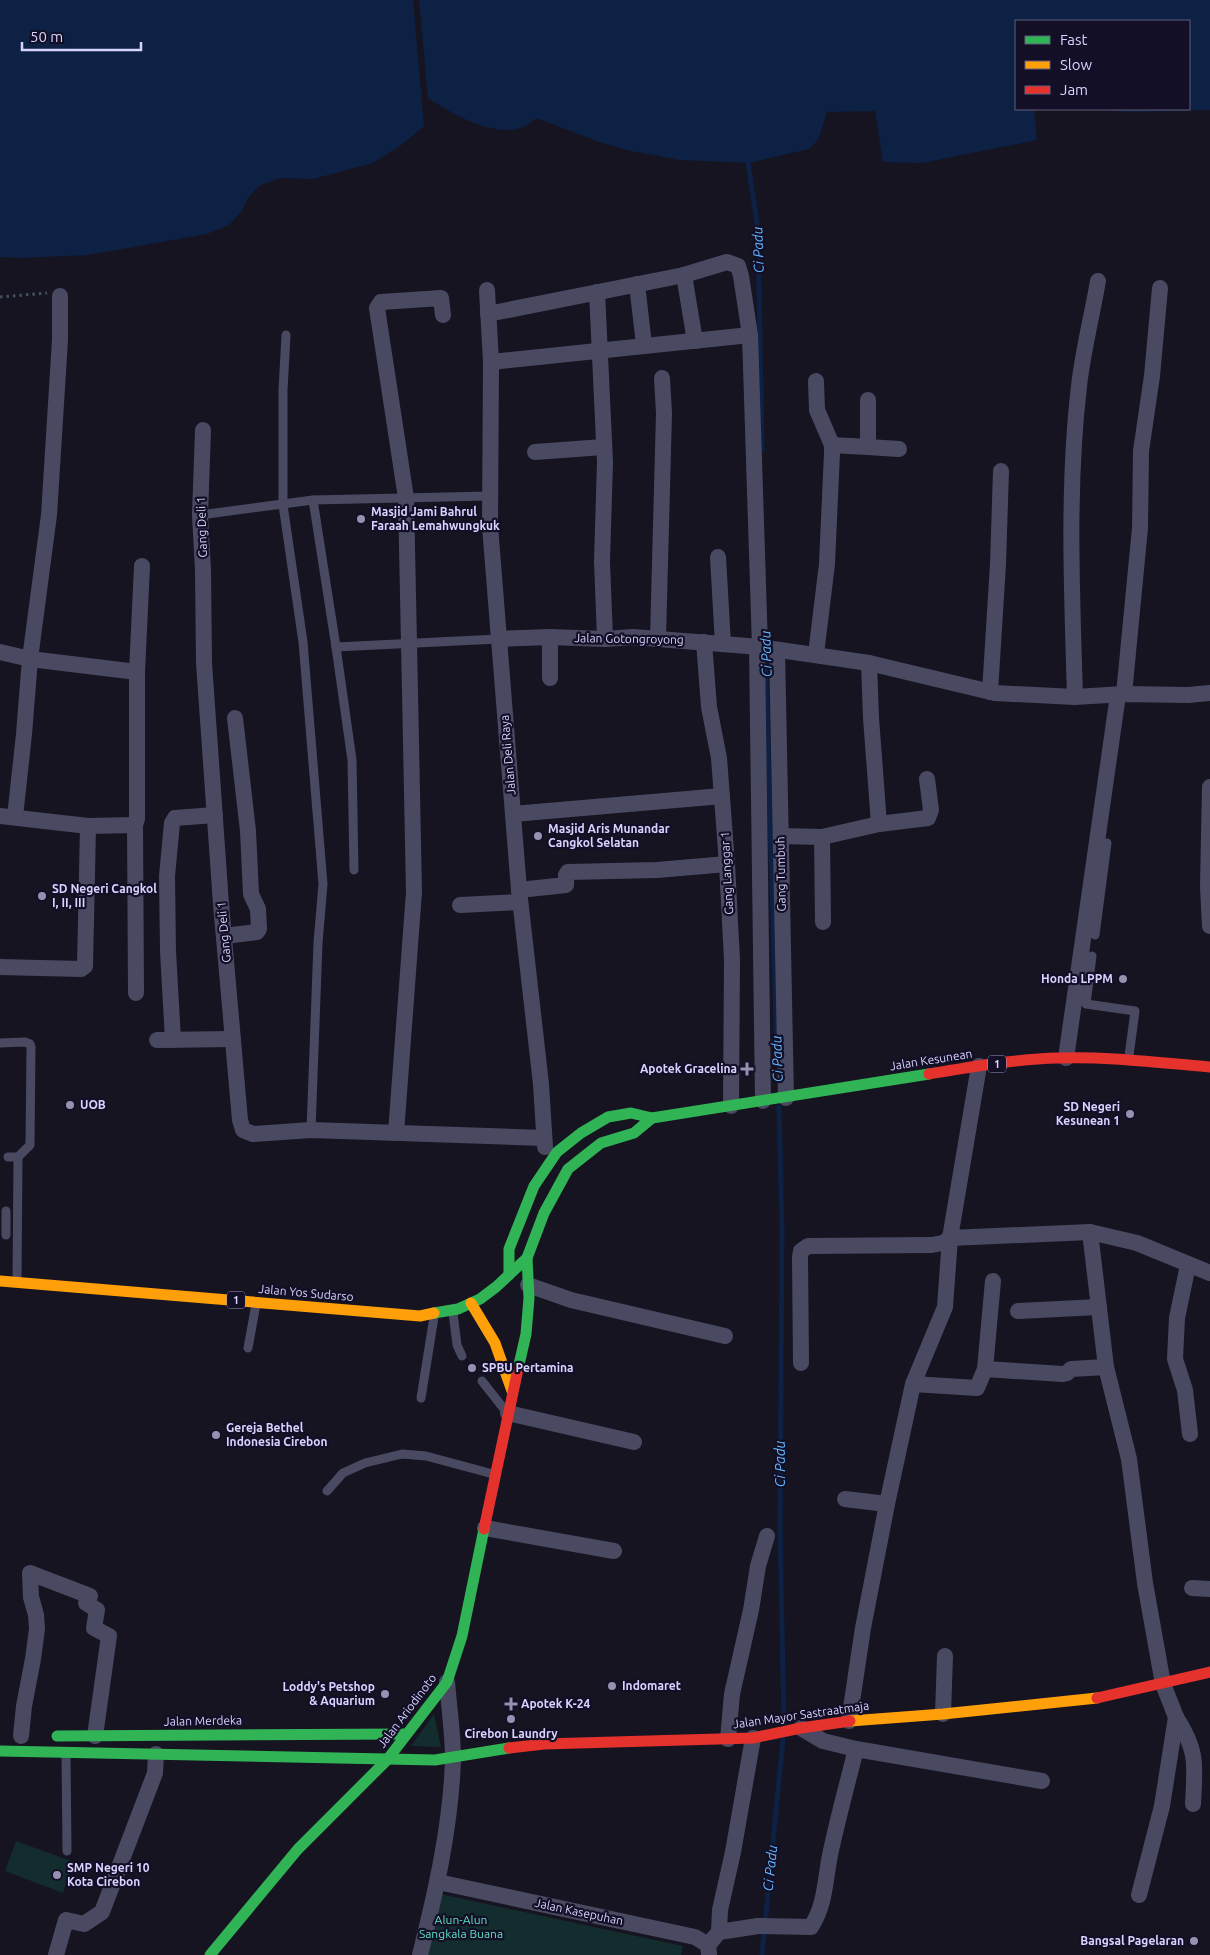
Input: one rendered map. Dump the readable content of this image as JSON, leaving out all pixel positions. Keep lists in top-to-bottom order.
{
  "streets": {
    "main road": [
      "Jalan Kesunean",
      "1",
      "Jalan Yos Sudarso",
      "Jalan Ariodinoto",
      "Jalan Mayor Sastraatmaja",
      "Jalan Merdeka"
    ],
    "street": [
      "Gang Deli 1",
      "Jalan Gotongroyong",
      "Jalan Deli Raya",
      "Gang Langgar 1",
      "Gang Tumbuh",
      "Jalan Kasepuhan"
    ]
  },
  "crossings": [
    ["Gang Deli 1", "Jalan Deli Raya"],
    ["Jalan Gotongroyong", "Jalan Deli Raya"],
    ["Jalan Gotongroyong", "Gang Langgar 1"],
    ["Jalan Gotongroyong", "Gang Tumbuh"],
    ["Jalan Deli Raya", "Jalan Yos Sudarso"],
    ["Gang Langgar 1", "Jalan Kesunean"],
    ["Gang Langgar 1", "Jalan Yos Sudarso"],
    ["Gang Tumbuh", "Jalan Kesunean"],
    ["Jalan Kesunean", "Jalan Yos Sudarso"],
    ["Jalan Yos Sudarso", "Jalan Ariodinoto"],
    ["Jalan Ariodinoto", "Jalan Mayor Sastraatmaja"],
    ["Jalan Ariodinoto", "Jalan Merdeka"]
  ],
  "water": ["Ci Padu"],
  "parks": ["Alun-Alun Sangkala Buana"],
  "places": {
    "other": [
      "Masjid Jami Bahrul Faraah Lemahwungkuk",
      "Masjid Aris Munandar Cangkol Selatan",
      "SD Negeri Cangkol I, II, III",
      "Honda LPPM",
      "UOB",
      "SD Negeri Kesunean 1",
      "SPBU Pertamina",
      "Gereja Bethel Indonesia Cirebon",
      "Indomaret",
      "Loddy's Petshop & Aquarium",
      "Cirebon Laundry",
      "SMP Negeri 10 Kota Cirebon",
      "Bangsal Pagelaran"
    ],
    "health": ["Apotek Gracelina", "Apotek K-24"]
  },
  "legend": ["Fast", "Slow", "Jam"],
  "scale_bar": "50 m"
}
